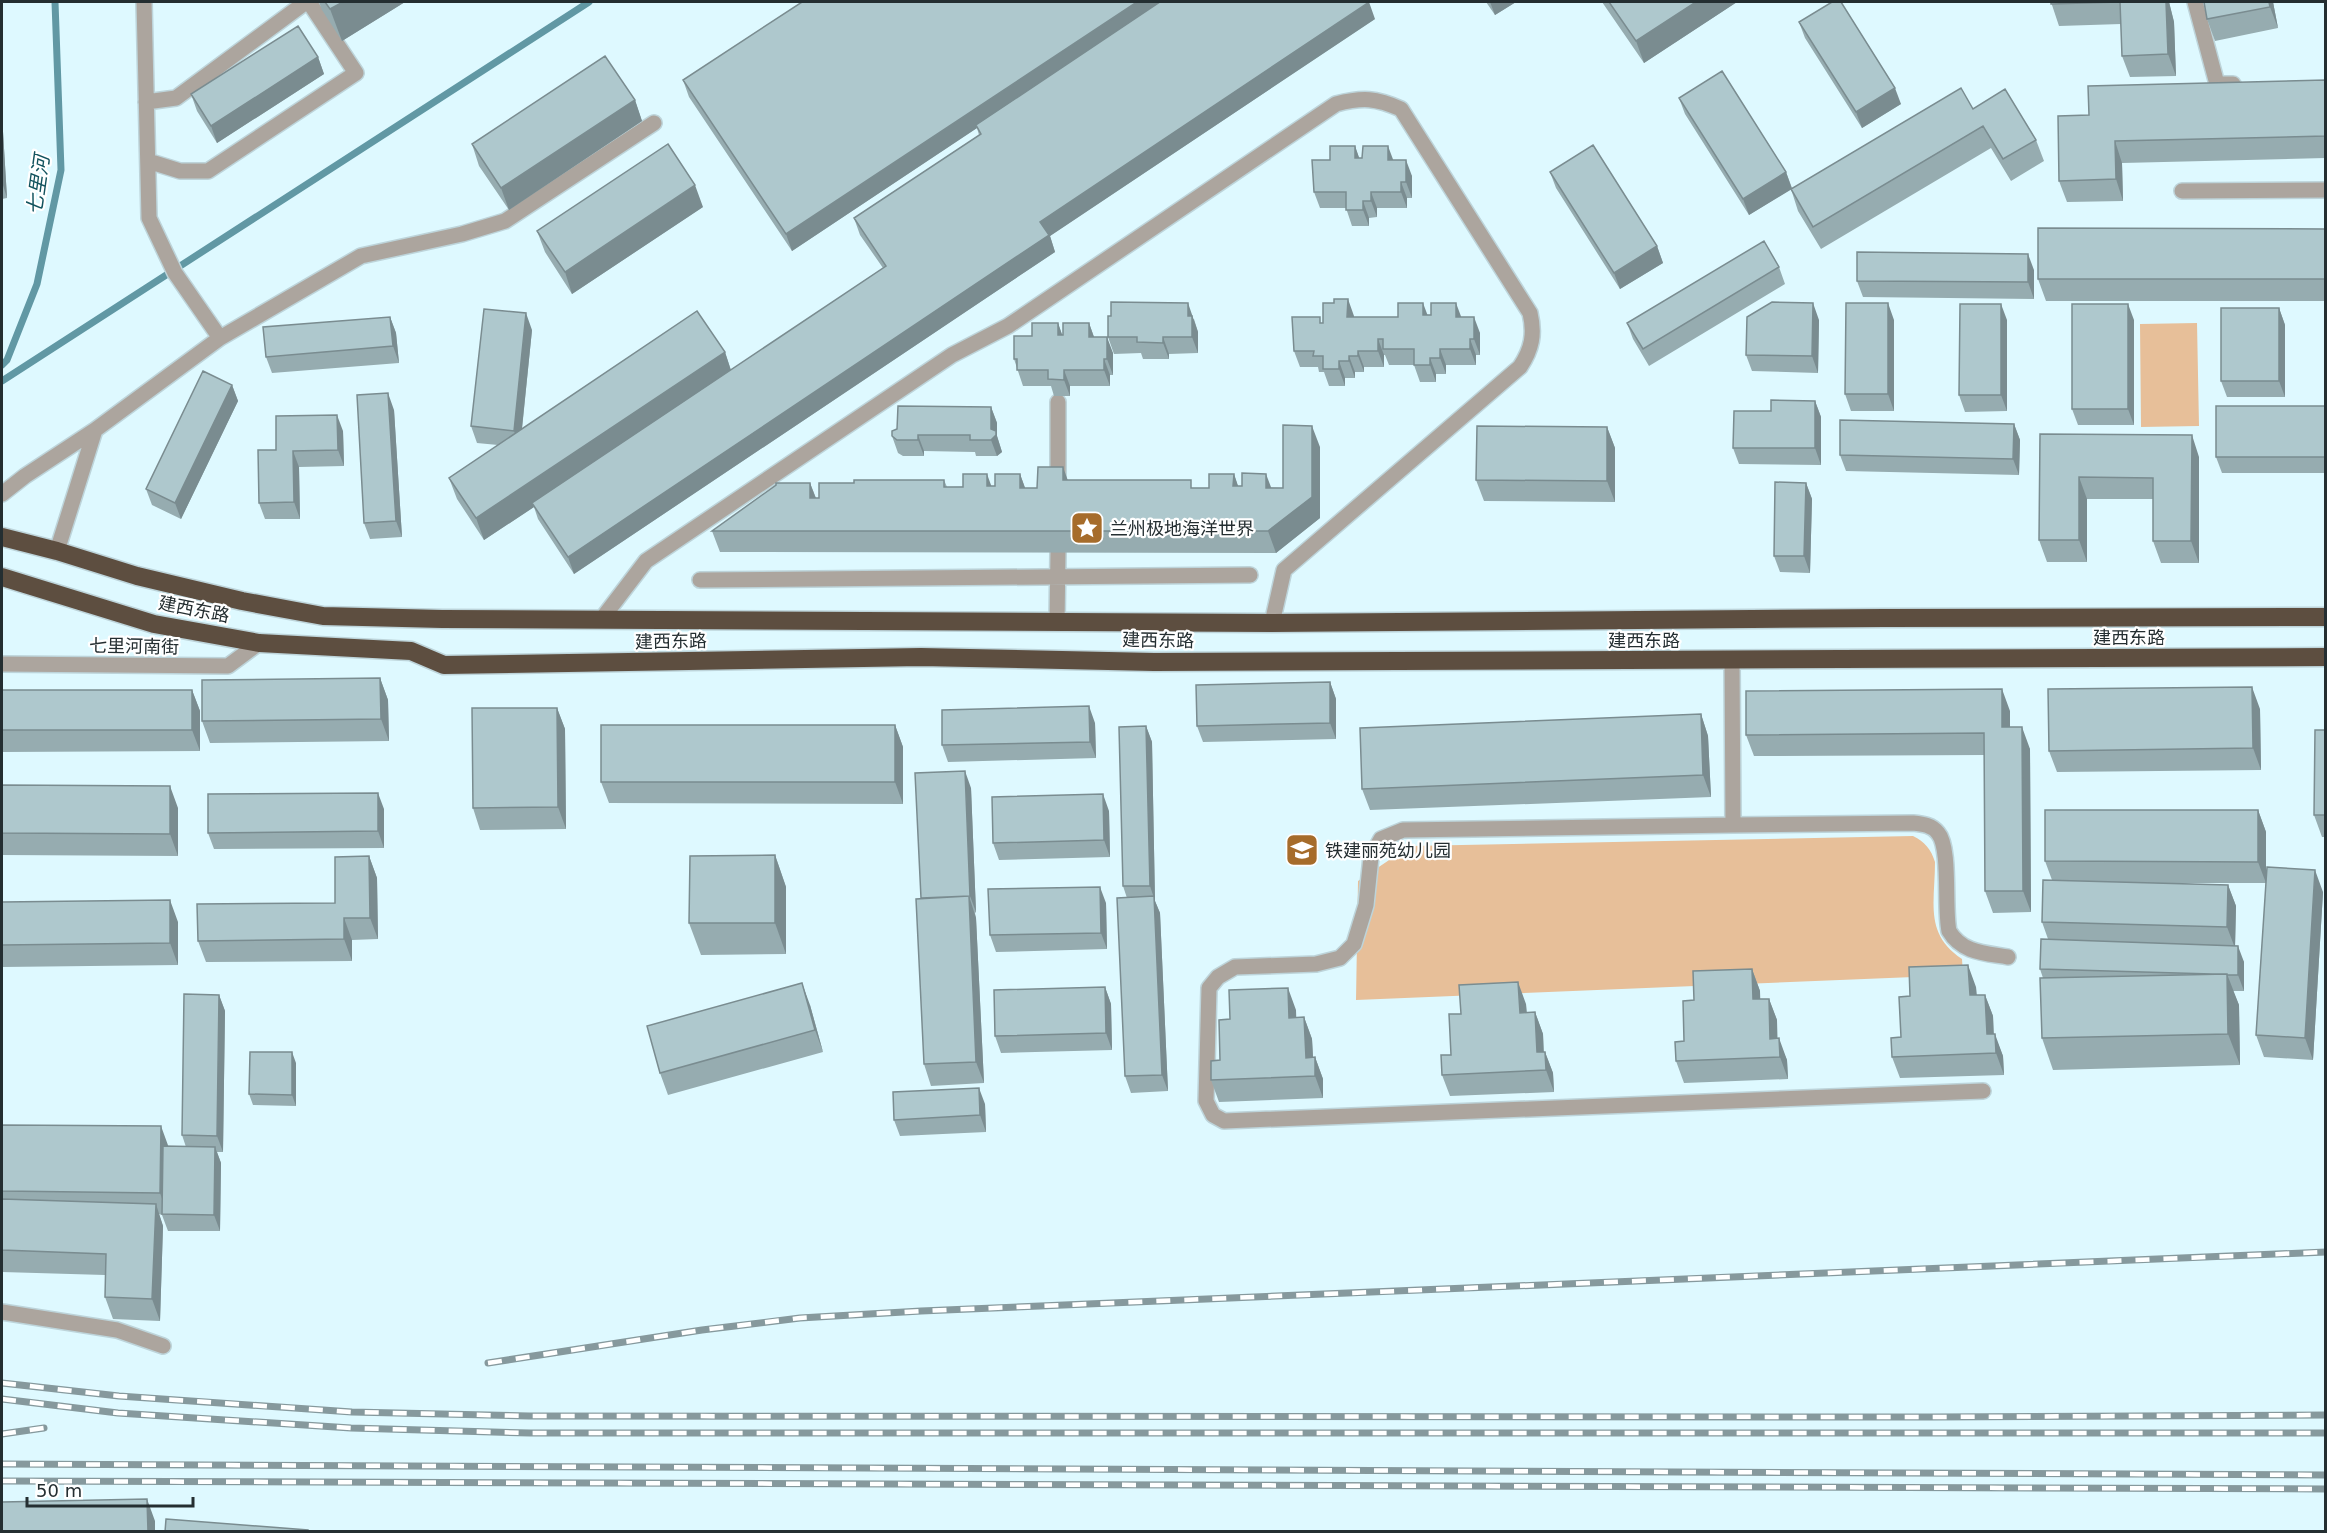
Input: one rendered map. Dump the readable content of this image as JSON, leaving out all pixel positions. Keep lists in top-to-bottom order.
{
  "streets": {
    "highway": ["建西东路"],
    "street": ["七里河南街"]
  },
  "crossings": [
    ["建西东路", "七里河南街"]
  ],
  "water": ["七里河"],
  "places": {
    "place": ["兰州极地海洋世界"],
    "school or university": ["铁建丽苑幼儿园"]
  },
  "scale_bar": "50 m"
}
